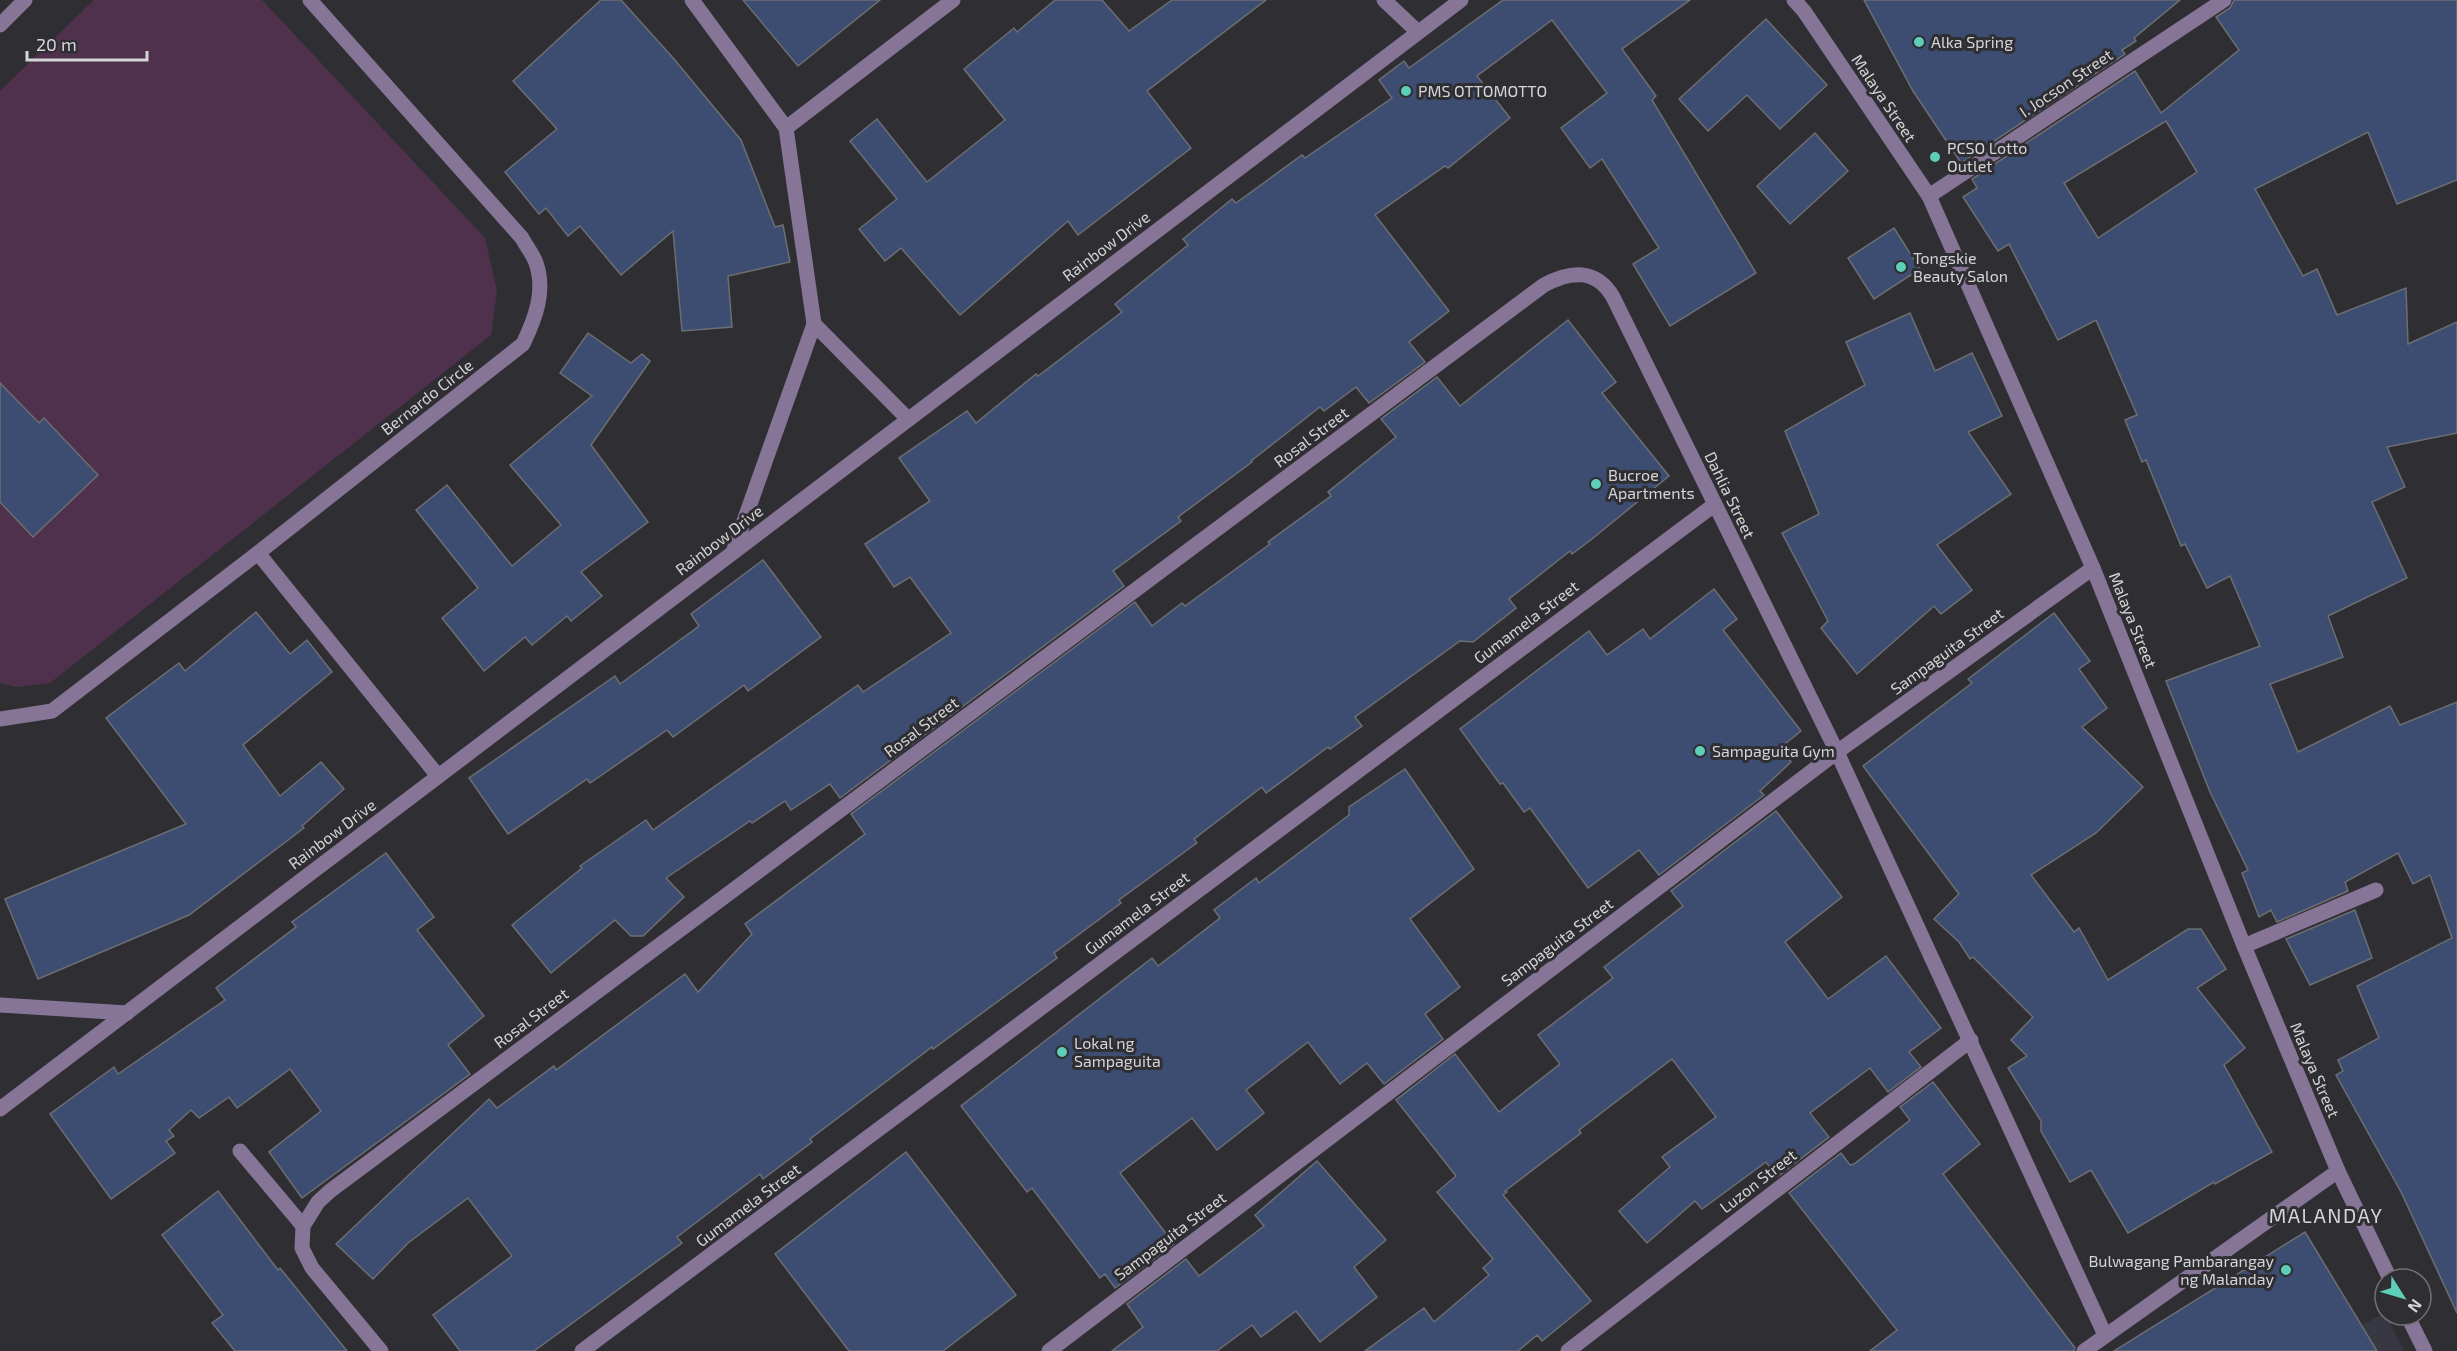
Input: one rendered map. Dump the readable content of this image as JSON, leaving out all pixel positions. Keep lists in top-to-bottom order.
{
  "streets": {
    "street": [
      "I. Jocson Street",
      "Malaya Street",
      "Rainbow Drive",
      "Bernardo Circle",
      "Rosal Street",
      "Dahlia Street",
      "Gumamela Street",
      "Sampaguita Street",
      "Luzon Street"
    ]
  },
  "crossings": [
    ["I. Jocson Street", "Malaya Street"],
    ["Malaya Street", "Sampaguita Street"],
    ["Rosal Street", "Dahlia Street"],
    ["Dahlia Street", "Gumamela Street"],
    ["Dahlia Street", "Sampaguita Street"]
  ],
  "districts": ["MALANDAY"],
  "places": [
    "Alka Spring",
    "PMS OTTOMOTTO",
    "PCSO Lotto Outlet",
    "Tongskie Beauty Salon",
    "Bucroe Apartments",
    "Sampaguita Gym",
    "Lokal ng Sampaguita",
    "Bulwagang Pambarangay ng Malanday"
  ],
  "scale_bar": "20 m",
  "north": "bottom right"
}
